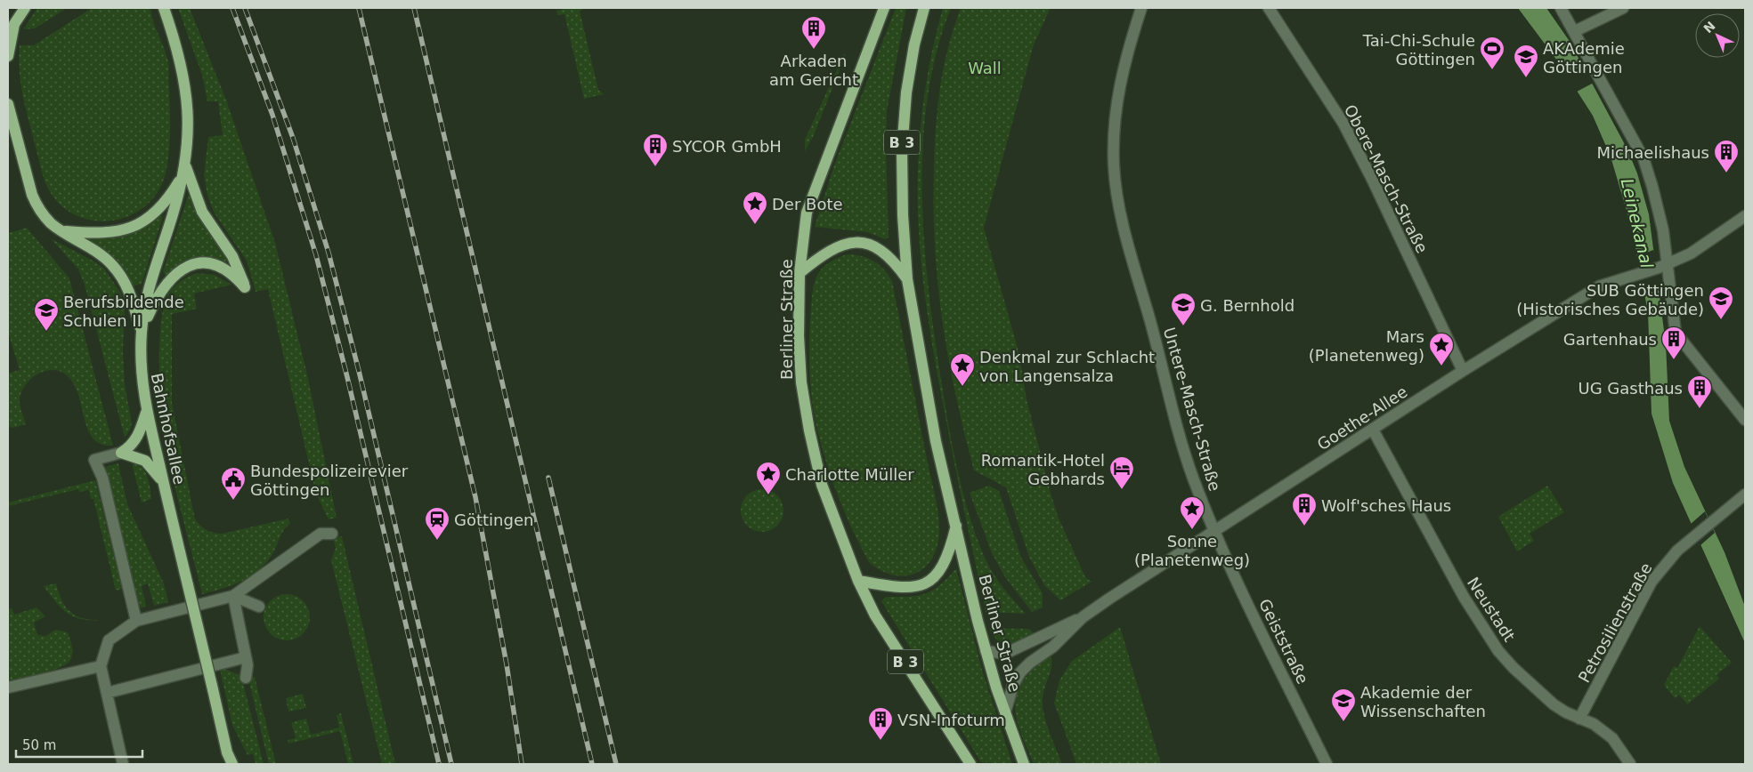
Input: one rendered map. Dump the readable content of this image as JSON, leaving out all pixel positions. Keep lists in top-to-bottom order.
{
  "streets": {
    "main road": ["B 3", "Berliner Straße", "Bahnhofsallee"],
    "street": [
      "Obere-Masch-Straße",
      "Untere-Masch-Straße",
      "Goethe-Allee",
      "Neustadt",
      "Petrosilienstraße",
      "Geiststraße"
    ]
  },
  "crossings": [
    ["Obere-Masch-Straße", "Goethe-Allee"],
    ["Berliner Straße", "Goethe-Allee"],
    ["Untere-Masch-Straße", "Goethe-Allee"],
    ["Untere-Masch-Straße", "Geiststraße"],
    ["Goethe-Allee", "Neustadt"],
    ["Goethe-Allee", "Geiststraße"],
    ["Neustadt", "Petrosilienstraße"]
  ],
  "water": ["Leinekanal"],
  "parks": ["Wall"],
  "places": {
    "building": [
      "Arkaden am Gericht",
      "SYCOR GmbH",
      "Michaelishaus",
      "Gartenhaus",
      "UG Gasthaus",
      "Wolf'sches Haus",
      "VSN-Infoturm"
    ],
    "sports": ["Tai-Chi-Schule Göttingen"],
    "school or university": [
      "AKAdemie Göttingen",
      "SUB Göttingen (Historisches Gebäude)",
      "G. Bernhold",
      "Berufsbildende Schulen II",
      "Akademie der Wissenschaften"
    ],
    "place": [
      "Der Bote",
      "Mars (Planetenweg)",
      "Denkmal zur Schlacht von Langensalza",
      "Charlotte Müller",
      "Sonne (Planetenweg)"
    ],
    "hotel": ["Romantik-Hotel Gebhards"],
    "public building": ["Bundespolizeirevier Göttingen"],
    "station": ["Göttingen"]
  },
  "scale_bar": "50 m",
  "north": "top left"
}
